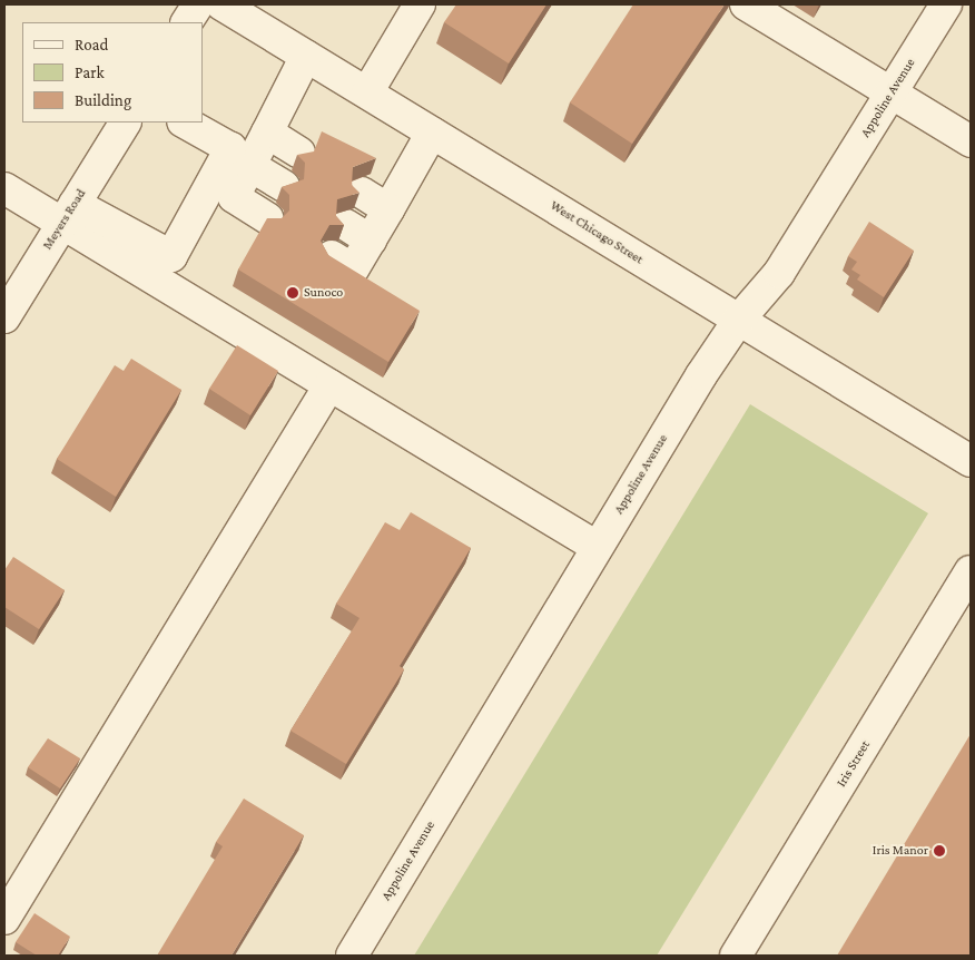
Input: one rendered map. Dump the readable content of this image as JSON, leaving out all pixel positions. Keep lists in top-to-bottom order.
{
  "streets": {
    "street": [
      "Appoline Avenue",
      "Meyers Road",
      "West Chicago Street",
      "Iris Street"
    ]
  },
  "crossings": [
    ["Appoline Avenue", "West Chicago Street"]
  ],
  "places": ["Sunoco", "Iris Manor"],
  "legend": ["Road", "Park", "Building"]
}
